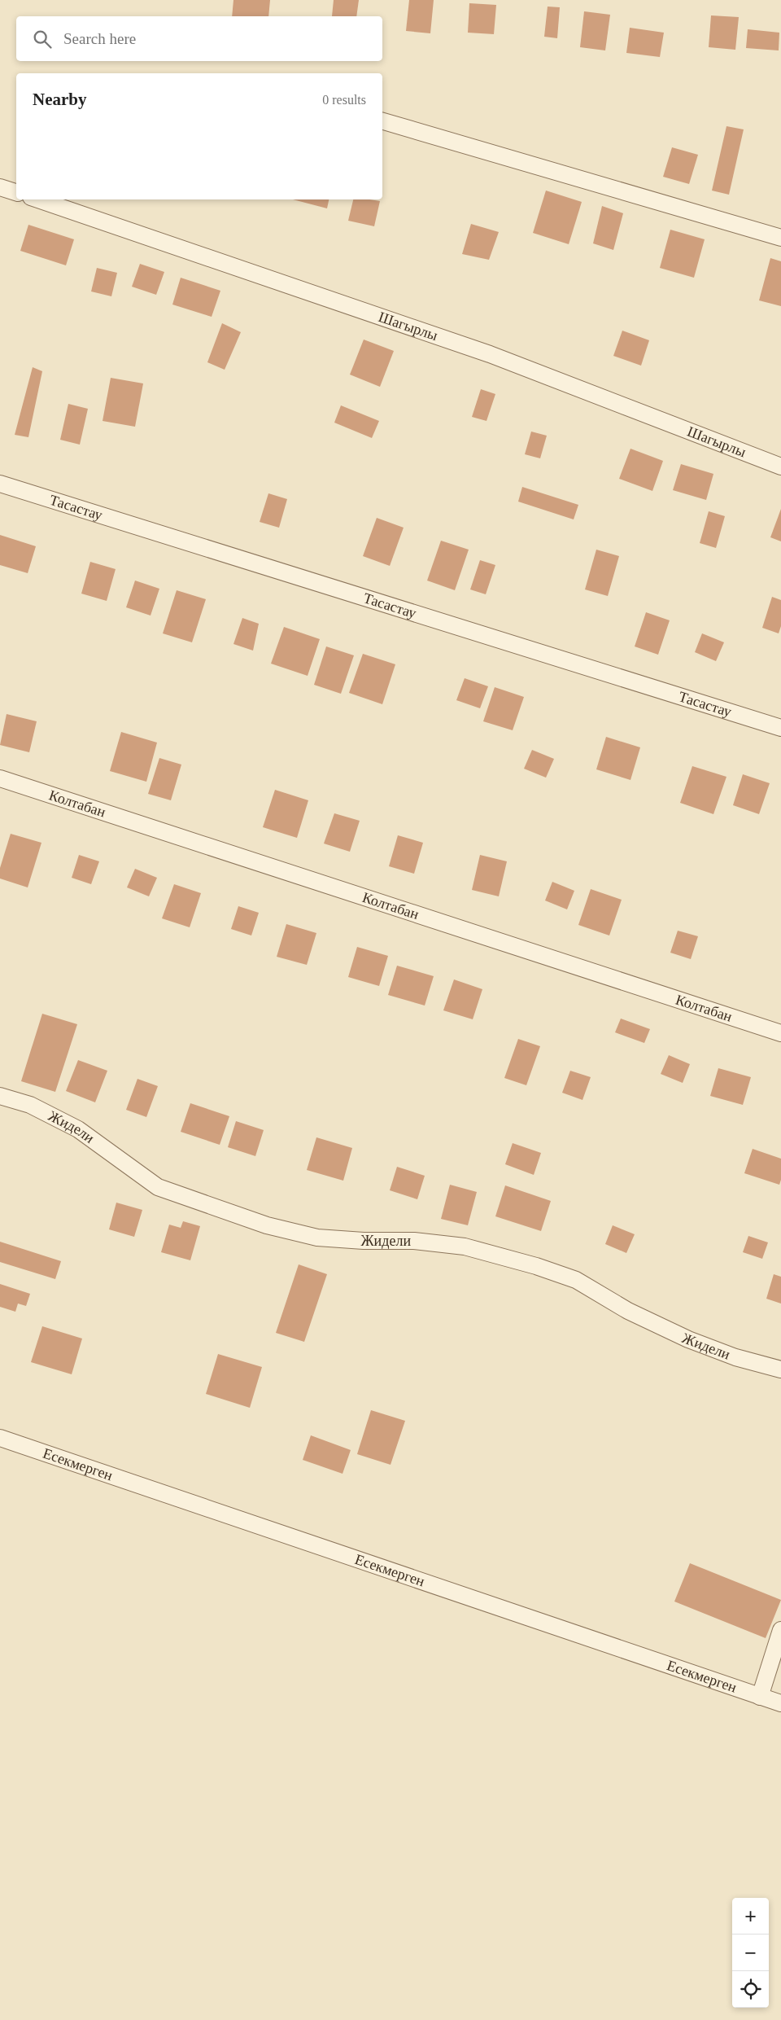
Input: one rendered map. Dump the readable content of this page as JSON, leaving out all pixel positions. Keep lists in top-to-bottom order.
{
  "streets": {
    "street": [
      "Шагырлы",
      "Тасастау",
      "Колтабан",
      "Жидели",
      "Eсекмерген"
    ]
  },
  "page": {
    "search": "Search here",
    "heading": ["Nearby", "0 results"],
    "map_buttons": ["+", "−"]
  }
}
